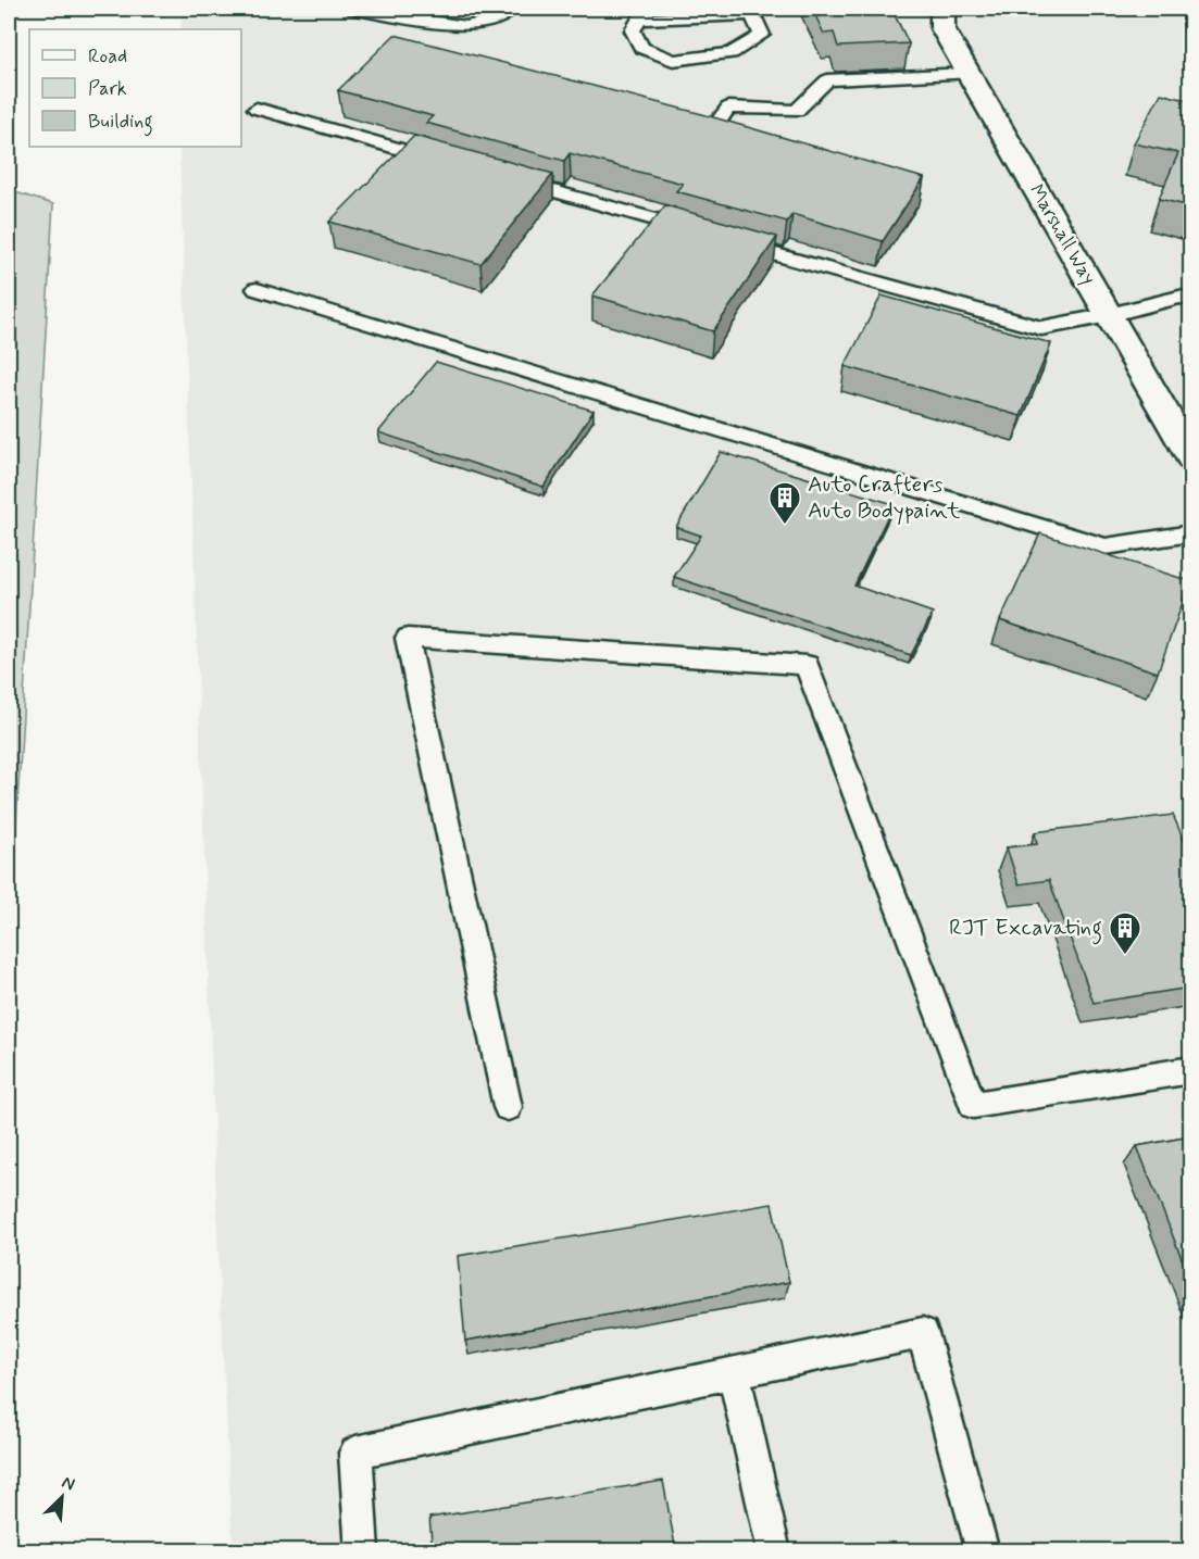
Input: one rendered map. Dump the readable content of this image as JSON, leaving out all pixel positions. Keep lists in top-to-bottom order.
{
  "streets": {
    "street": ["Marshall Way"]
  },
  "places": {
    "building": ["Auto Crafters Auto Bodypaint", "RJT Excavating"]
  },
  "legend": ["Road", "Park", "Building"],
  "north": "top right"
}
